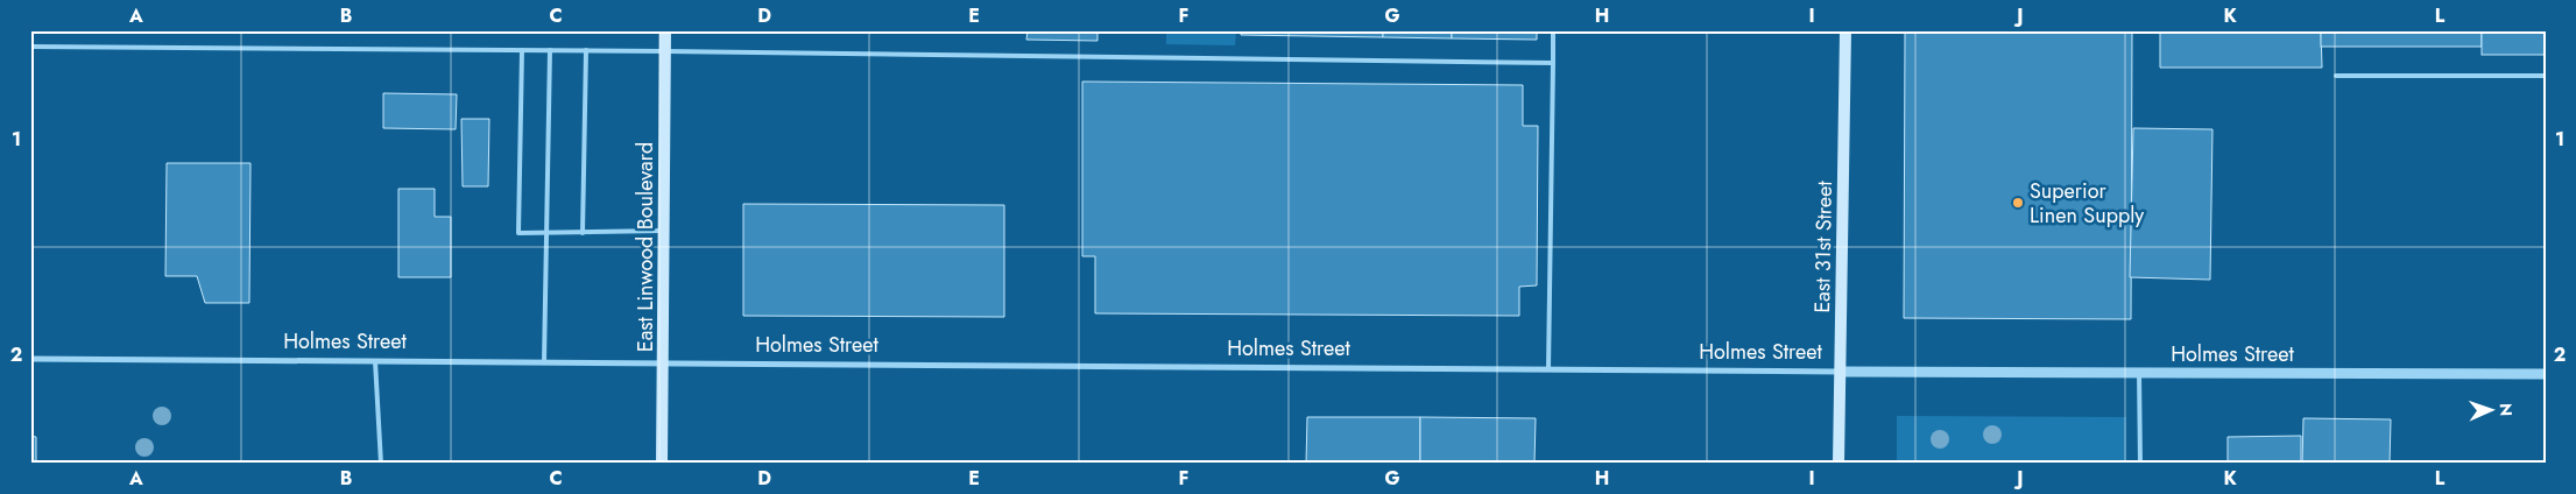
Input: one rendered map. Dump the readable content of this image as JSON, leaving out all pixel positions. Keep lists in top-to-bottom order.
{
  "streets": {
    "main road": ["East Linwood Boulevard", "East 31st Street"],
    "street": ["Holmes Street"]
  },
  "crossings": [
    ["East Linwood Boulevard", "Holmes Street"],
    ["East 31st Street", "Holmes Street"]
  ],
  "places": ["Superior Linen Supply"],
  "north": "right",
  "grid": {
    "columns": [
      "A",
      "B",
      "C",
      "D",
      "E",
      "F",
      "G",
      "H",
      "I",
      "J",
      "K",
      "L"
    ],
    "rows": ["1", "2"]
  }
}
